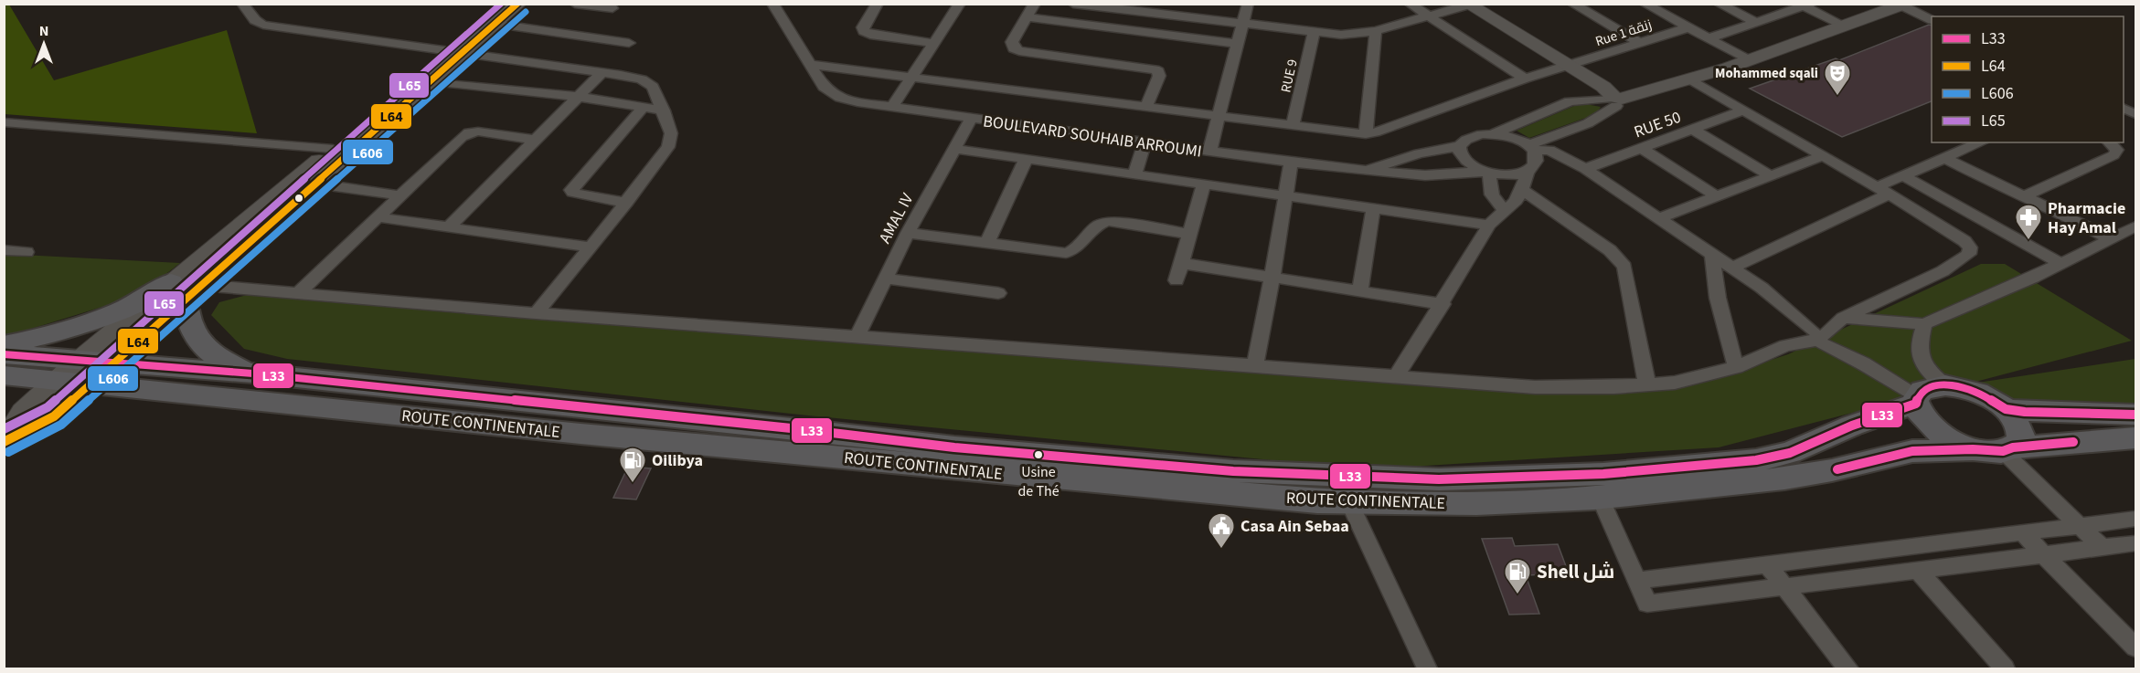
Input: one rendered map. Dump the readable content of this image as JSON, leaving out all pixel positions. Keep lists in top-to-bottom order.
{
  "streets": {
    "main road": ["ROUTE CONTINENTALE"],
    "street": [
      "Rue 1 زنقة",
      "RUE 9",
      "RUE 50",
      "BOULEVARD SOUHAIB ARROUMI",
      "AMAL IV"
    ]
  },
  "crossings": [
    ["BOULEVARD SOUHAIB ARROUMI", "AMAL IV"]
  ],
  "places": {
    "theatre": ["Mohammed sqali"],
    "pharmacy": ["Pharmacie Hay Amal"],
    "other": ["Usine de Thé"],
    "fuel station": ["Oilibya", "Shell شل"],
    "public building": ["Casa Ain Sebaa"]
  },
  "lines": [
    "transit line L64",
    "transit line L65",
    "transit line L606",
    "transit line L33"
  ],
  "legend": [
    "L33",
    "L64",
    "L606",
    "L65"
  ],
  "north": "top"
}
